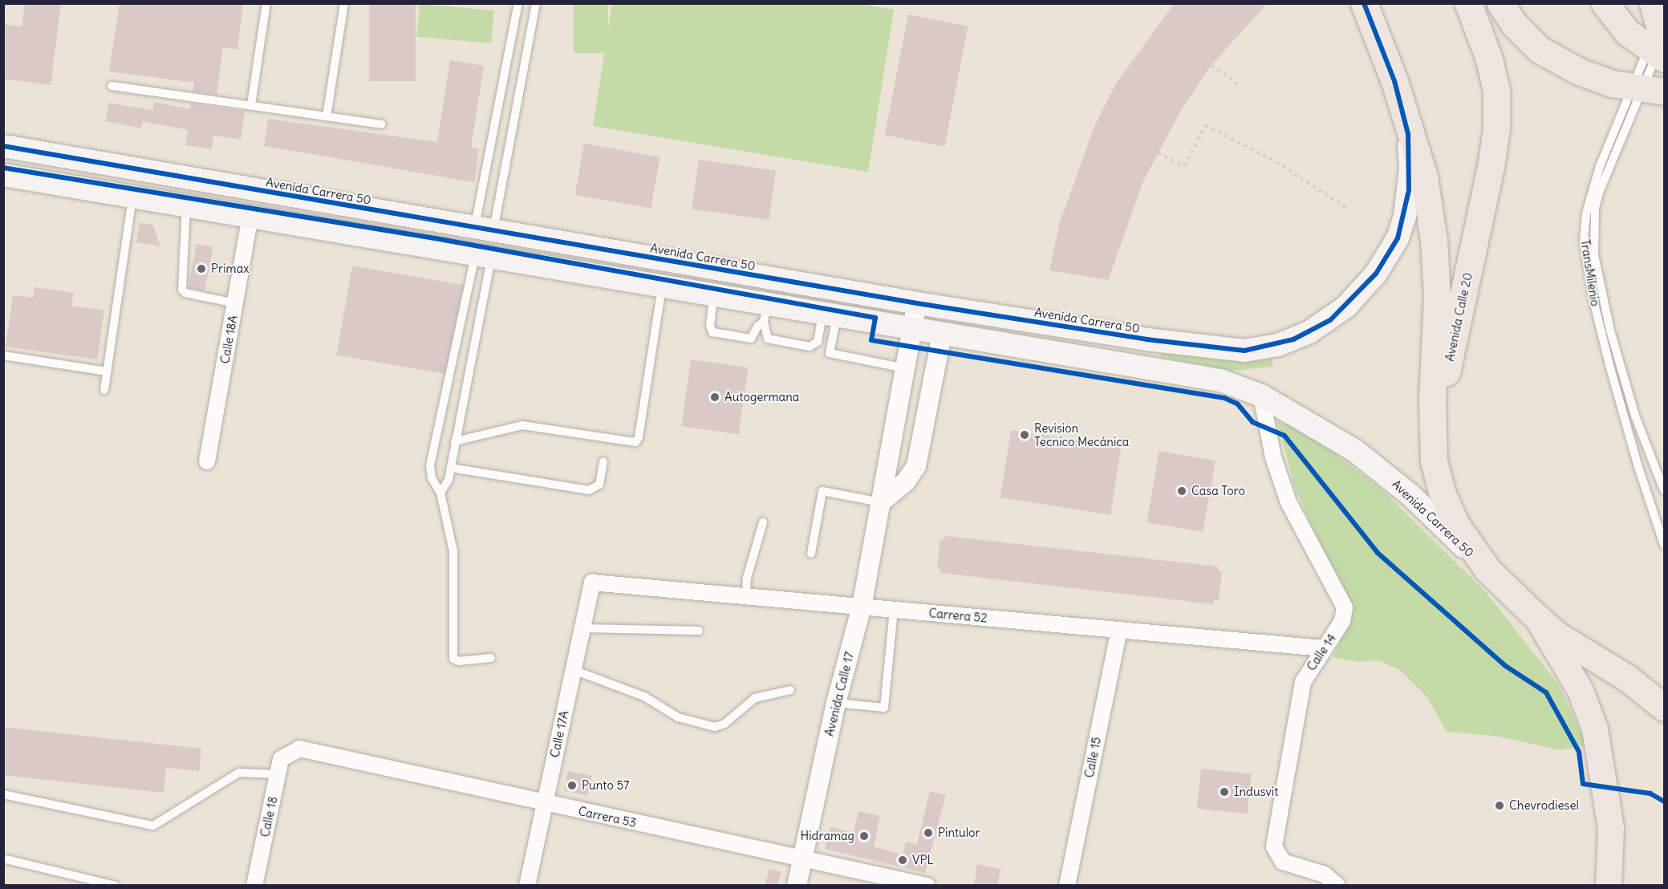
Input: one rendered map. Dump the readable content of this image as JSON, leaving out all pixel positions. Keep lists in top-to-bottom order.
{
  "streets": {
    "highway": ["Avenida Calle 20"],
    "main road": ["Avenida Carrera 50"],
    "street": [
      "Calle 18A",
      "Carrera 52",
      "Calle 14",
      "Avenida Calle 17",
      "Calle 17A",
      "Calle 15",
      "Calle 18",
      "Carrera 53"
    ],
    "lane": ["TransMilenio"]
  },
  "crossings": [
    ["Avenida Carrera 50", "Avenida Calle 20"],
    ["Avenida Carrera 50", "Calle 18A"],
    ["Avenida Carrera 50", "Calle 14"],
    ["Avenida Carrera 50", "Avenida Calle 17"],
    ["Carrera 52", "Calle 14"],
    ["Carrera 52", "Avenida Calle 17"],
    ["Carrera 52", "Calle 17A"],
    ["Carrera 52", "Calle 15"],
    ["Avenida Calle 17", "Carrera 53"],
    ["Calle 17A", "Carrera 53"],
    ["Calle 18", "Carrera 53"]
  ],
  "places": [
    "Primax",
    "Autogermana",
    "Revision Tecnico Mecánica",
    "Casa Toro",
    "Punto 57",
    "Indusvit",
    "Chevrodiesel",
    "Pintulor",
    "Hidramag",
    "VPL"
  ]
}
